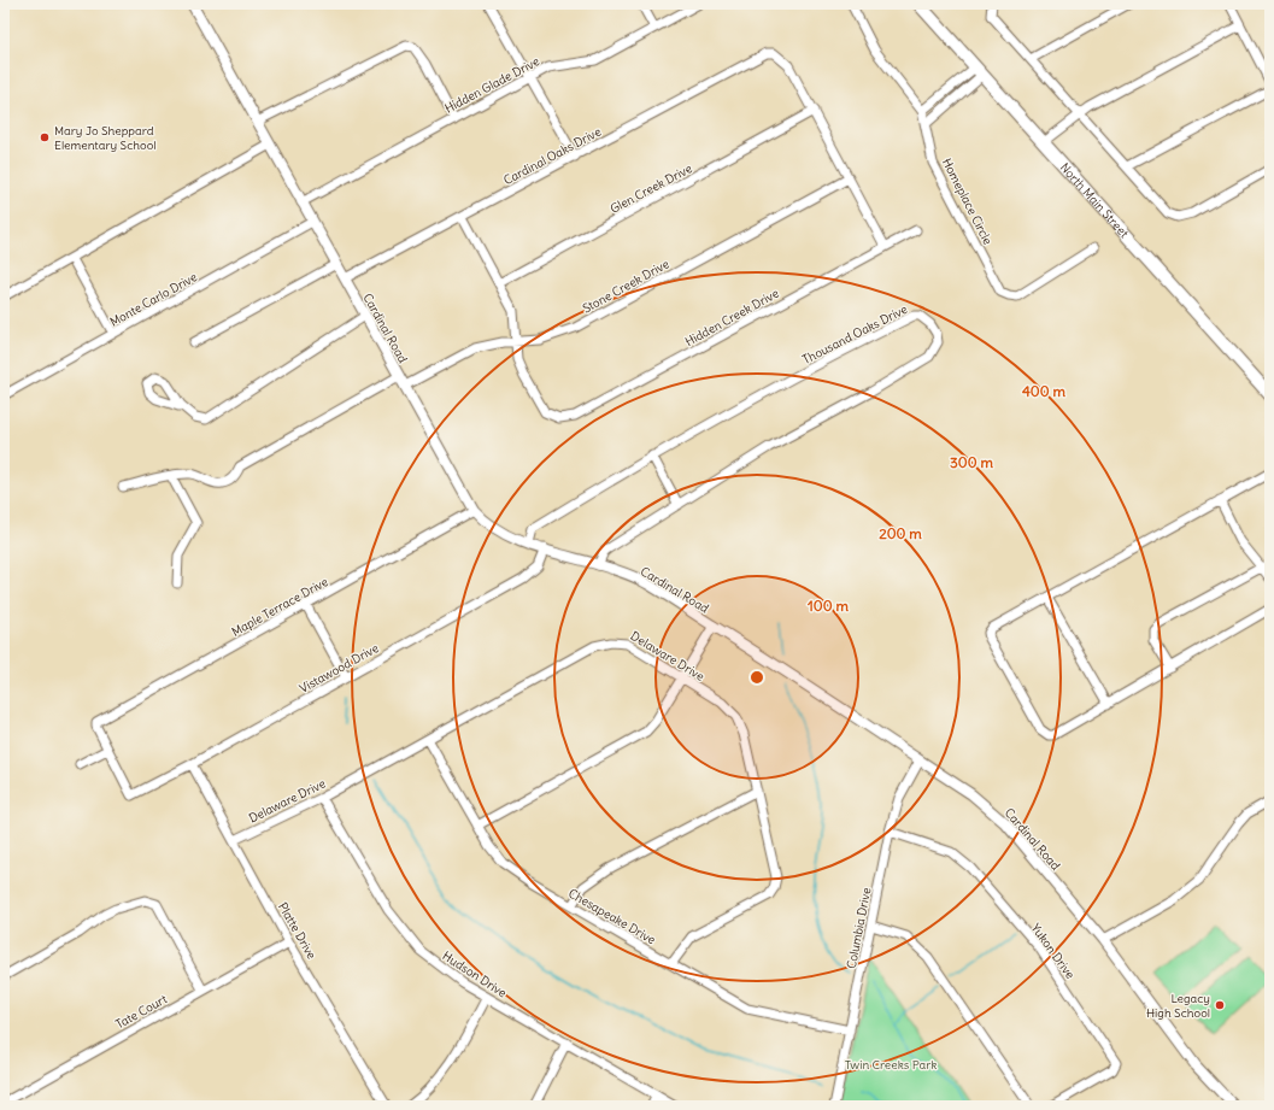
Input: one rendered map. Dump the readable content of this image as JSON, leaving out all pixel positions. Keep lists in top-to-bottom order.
{
  "streets": {
    "main road": ["North Main Street"],
    "street": [
      "Hidden Glade Drive",
      "Cardinal Oaks Drive",
      "Glen Creek Drive",
      "Homeplace Circle",
      "Stone Creek Drive",
      "Monte Carlo Drive",
      "Hidden Creek Drive",
      "Cardinal Road",
      "Thousand Oaks Drive",
      "Maple Terrace Drive",
      "Delaware Drive",
      "Vistawood Drive",
      "Chesapeake Drive",
      "Columbia Drive",
      "Platte Drive",
      "Yukon Drive",
      "Hudson Drive",
      "Tate Court"
    ]
  },
  "crossings": [
    ["Hidden Glade Drive", "Cardinal Road"],
    ["Cardinal Oaks Drive", "Glen Creek Drive"],
    ["Cardinal Oaks Drive", "Cardinal Road"],
    ["Stone Creek Drive", "Hidden Creek Drive"],
    ["Stone Creek Drive", "Cardinal Road"],
    ["Monte Carlo Drive", "Cardinal Road"],
    ["Cardinal Road", "Thousand Oaks Drive"],
    ["Cardinal Road", "Maple Terrace Drive"],
    ["Cardinal Road", "Vistawood Drive"],
    ["Cardinal Road", "Columbia Drive"],
    ["Maple Terrace Drive", "Vistawood Drive"],
    ["Delaware Drive", "Chesapeake Drive"],
    ["Delaware Drive", "Platte Drive"],
    ["Delaware Drive", "Hudson Drive"],
    ["Vistawood Drive", "Platte Drive"],
    ["Chesapeake Drive", "Columbia Drive"],
    ["Columbia Drive", "Yukon Drive"],
    ["Platte Drive", "Tate Court"]
  ],
  "parks": ["Twin Creeks Park"],
  "places": ["Mary Jo Sheppard Elementary School", "Legacy High School"],
  "rings": [
    "400 m",
    "300 m",
    "200 m",
    "100 m"
  ]
}
